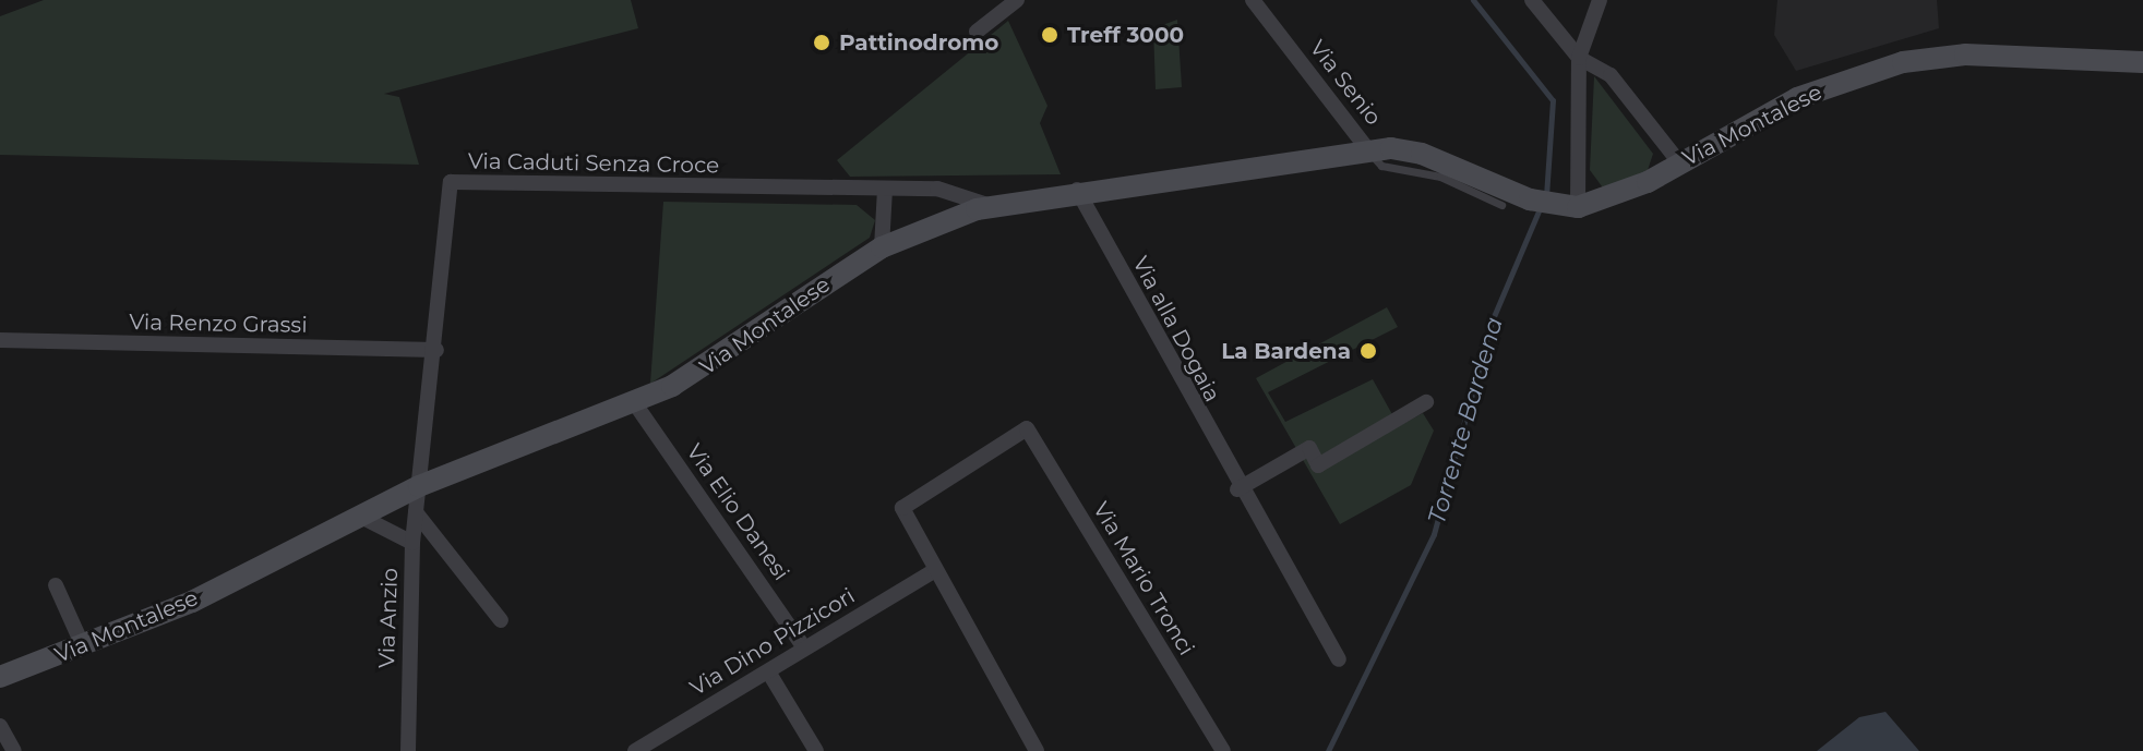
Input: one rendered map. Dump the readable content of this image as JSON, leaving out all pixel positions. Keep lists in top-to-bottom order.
{
  "streets": {
    "street": [
      "Via Senio",
      "Via Montalese",
      "Via Caduti Senza Croce",
      "Via Renzo Grassi",
      "Via alla Dogaia",
      "Via Elio Danesi",
      "Via Mario Tronci",
      "Via Anzio",
      "Via Dino Pizzicori"
    ]
  },
  "crossings": [
    ["Via Senio", "Via Montalese"],
    ["Via Montalese", "Via Caduti Senza Croce"],
    ["Via Montalese", "Via alla Dogaia"],
    ["Via Montalese", "Via Elio Danesi"],
    ["Via Montalese", "Via Anzio"],
    ["Via Caduti Senza Croce", "Via Renzo Grassi"],
    ["Via Caduti Senza Croce", "Via Anzio"],
    ["Via Elio Danesi", "Via Dino Pizzicori"],
    ["Via Mario Tronci", "Via Dino Pizzicori"]
  ],
  "water": ["Torrente Bardena"],
  "places": ["Treff 3000", "Pattinodromo", "La Bardena"]
}
